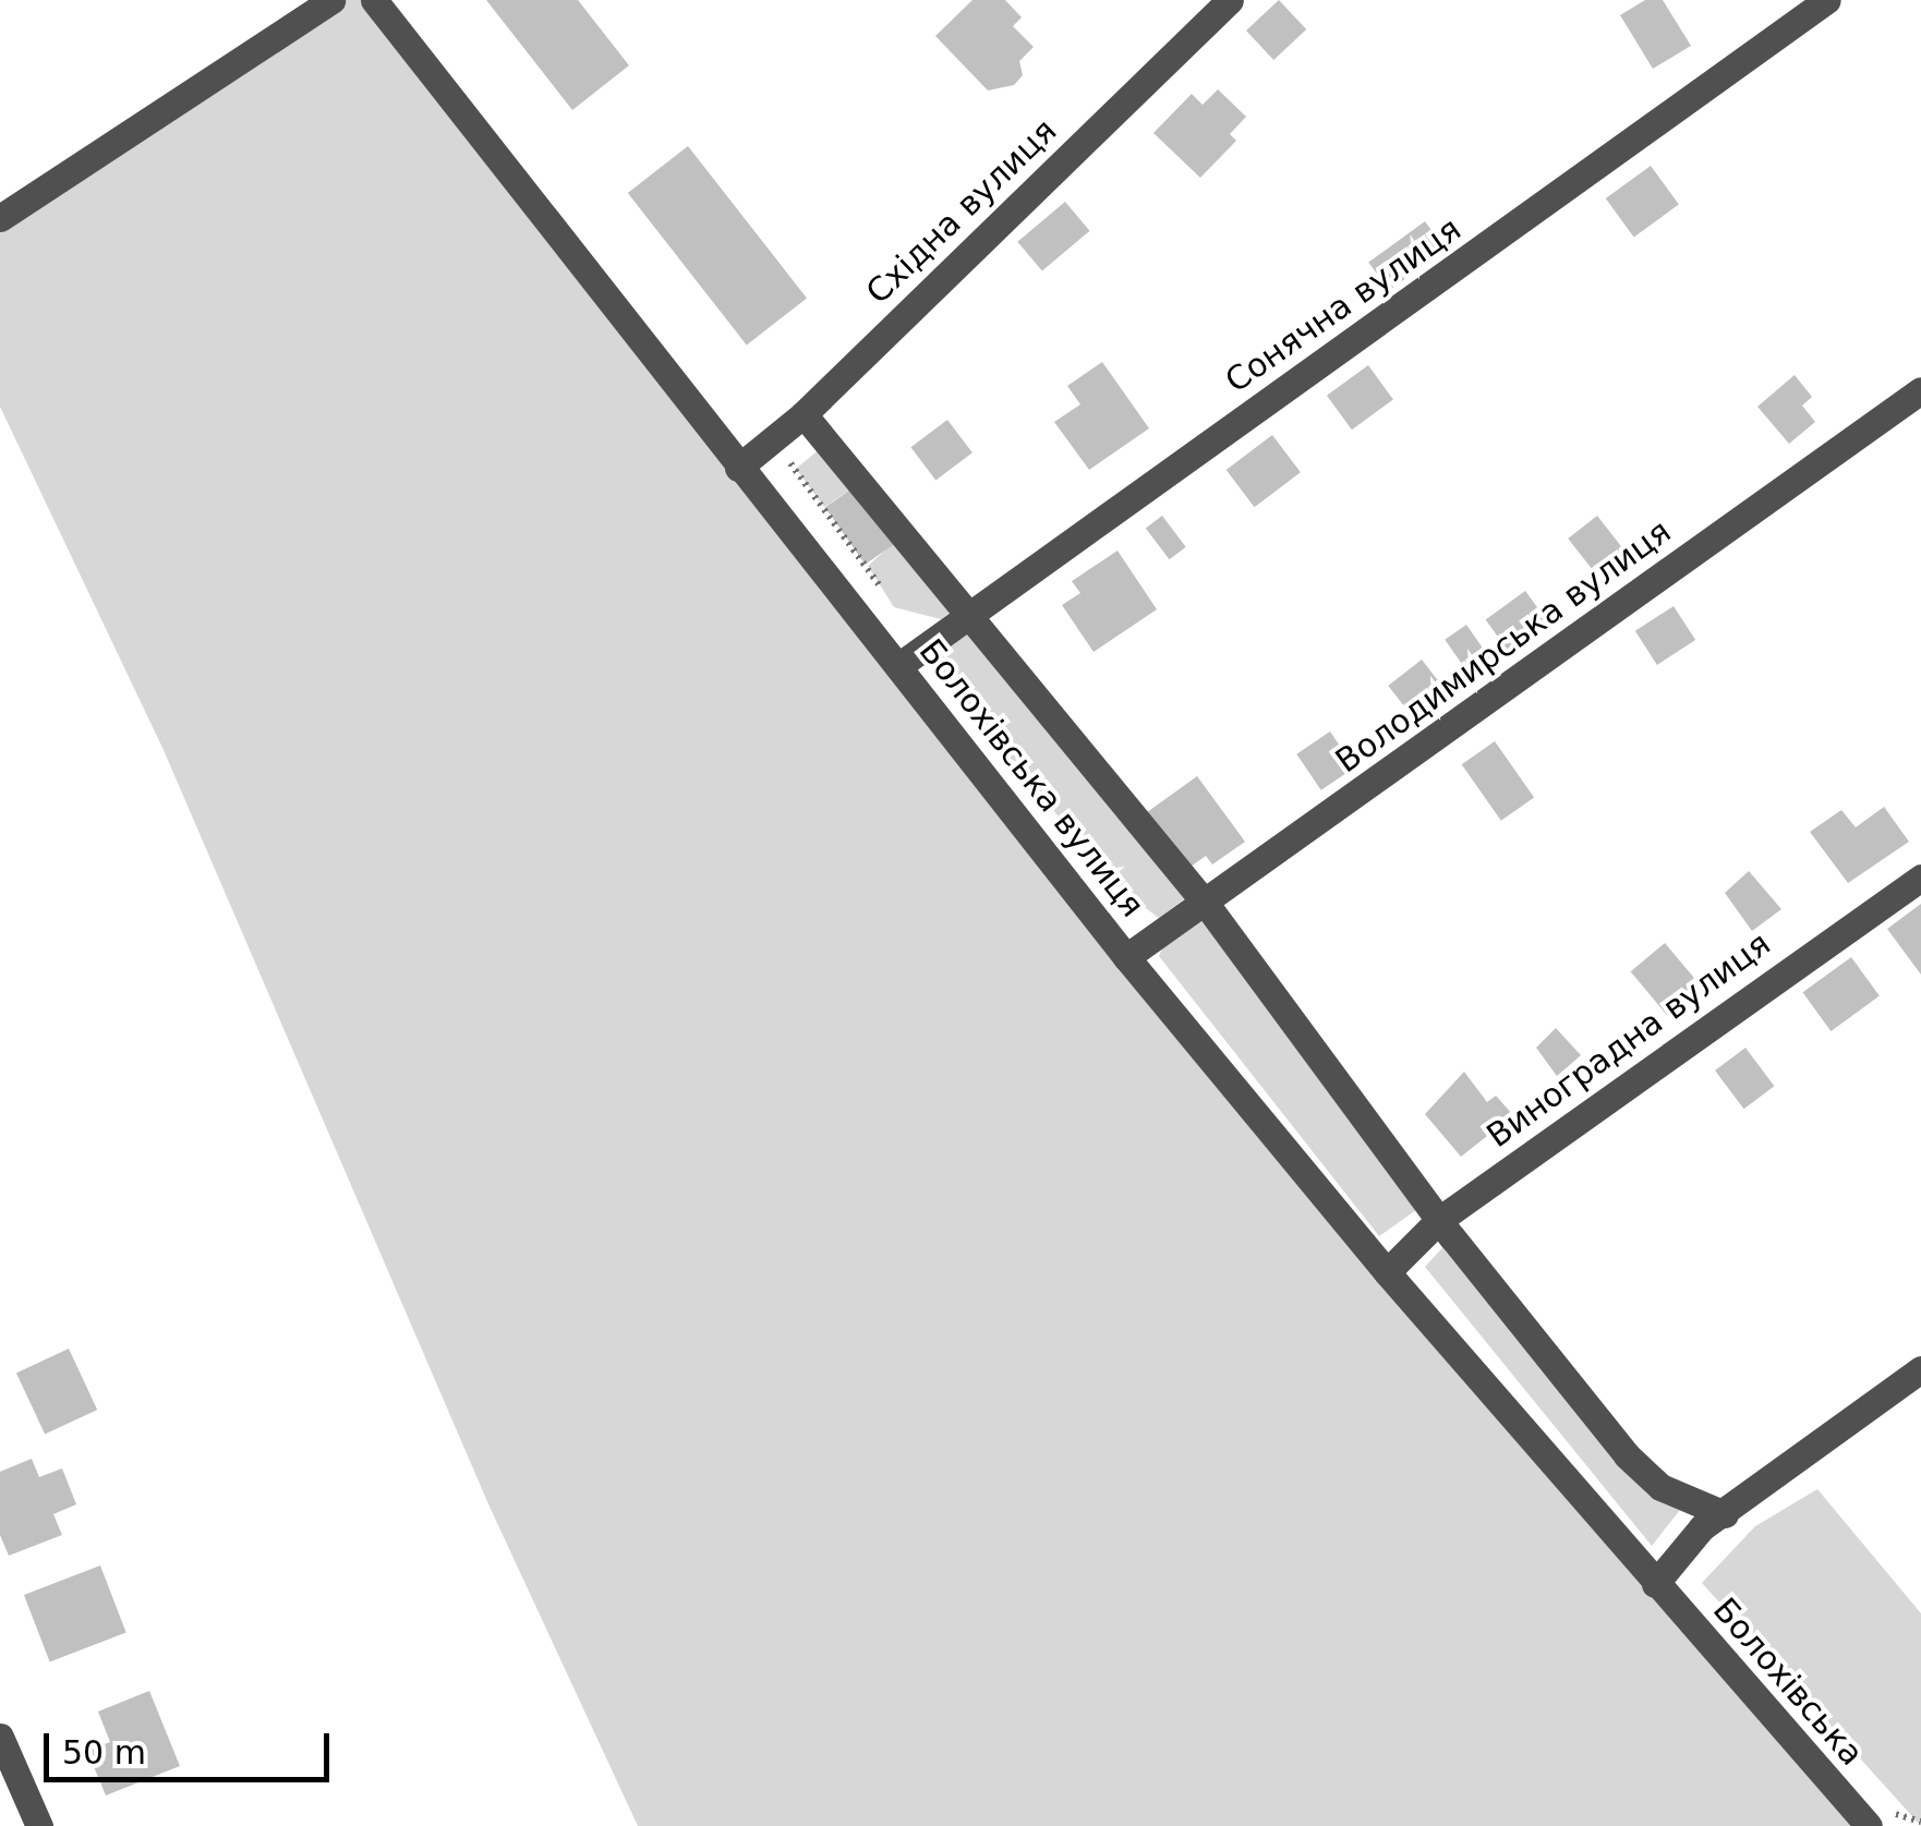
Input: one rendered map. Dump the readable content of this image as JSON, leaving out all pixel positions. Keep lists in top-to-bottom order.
{
  "streets": {
    "street": [
      "Східна вулиця",
      "Сонячна вулиця",
      "Володимирська вулиця",
      "Болохівська вулиця",
      "Виноградна вулиця",
      "Болохівська"
    ]
  },
  "crossings": [
    ["Східна вулиця", "Болохівська вулиця"],
    ["Сонячна вулиця", "Болохівська вулиця"],
    ["Володимирська вулиця", "Болохівська вулиця"],
    ["Болохівська вулиця", "Виноградна вулиця"],
    ["Болохівська вулиця", "Болохівська"]
  ],
  "scale_bar": "50 m"
}
